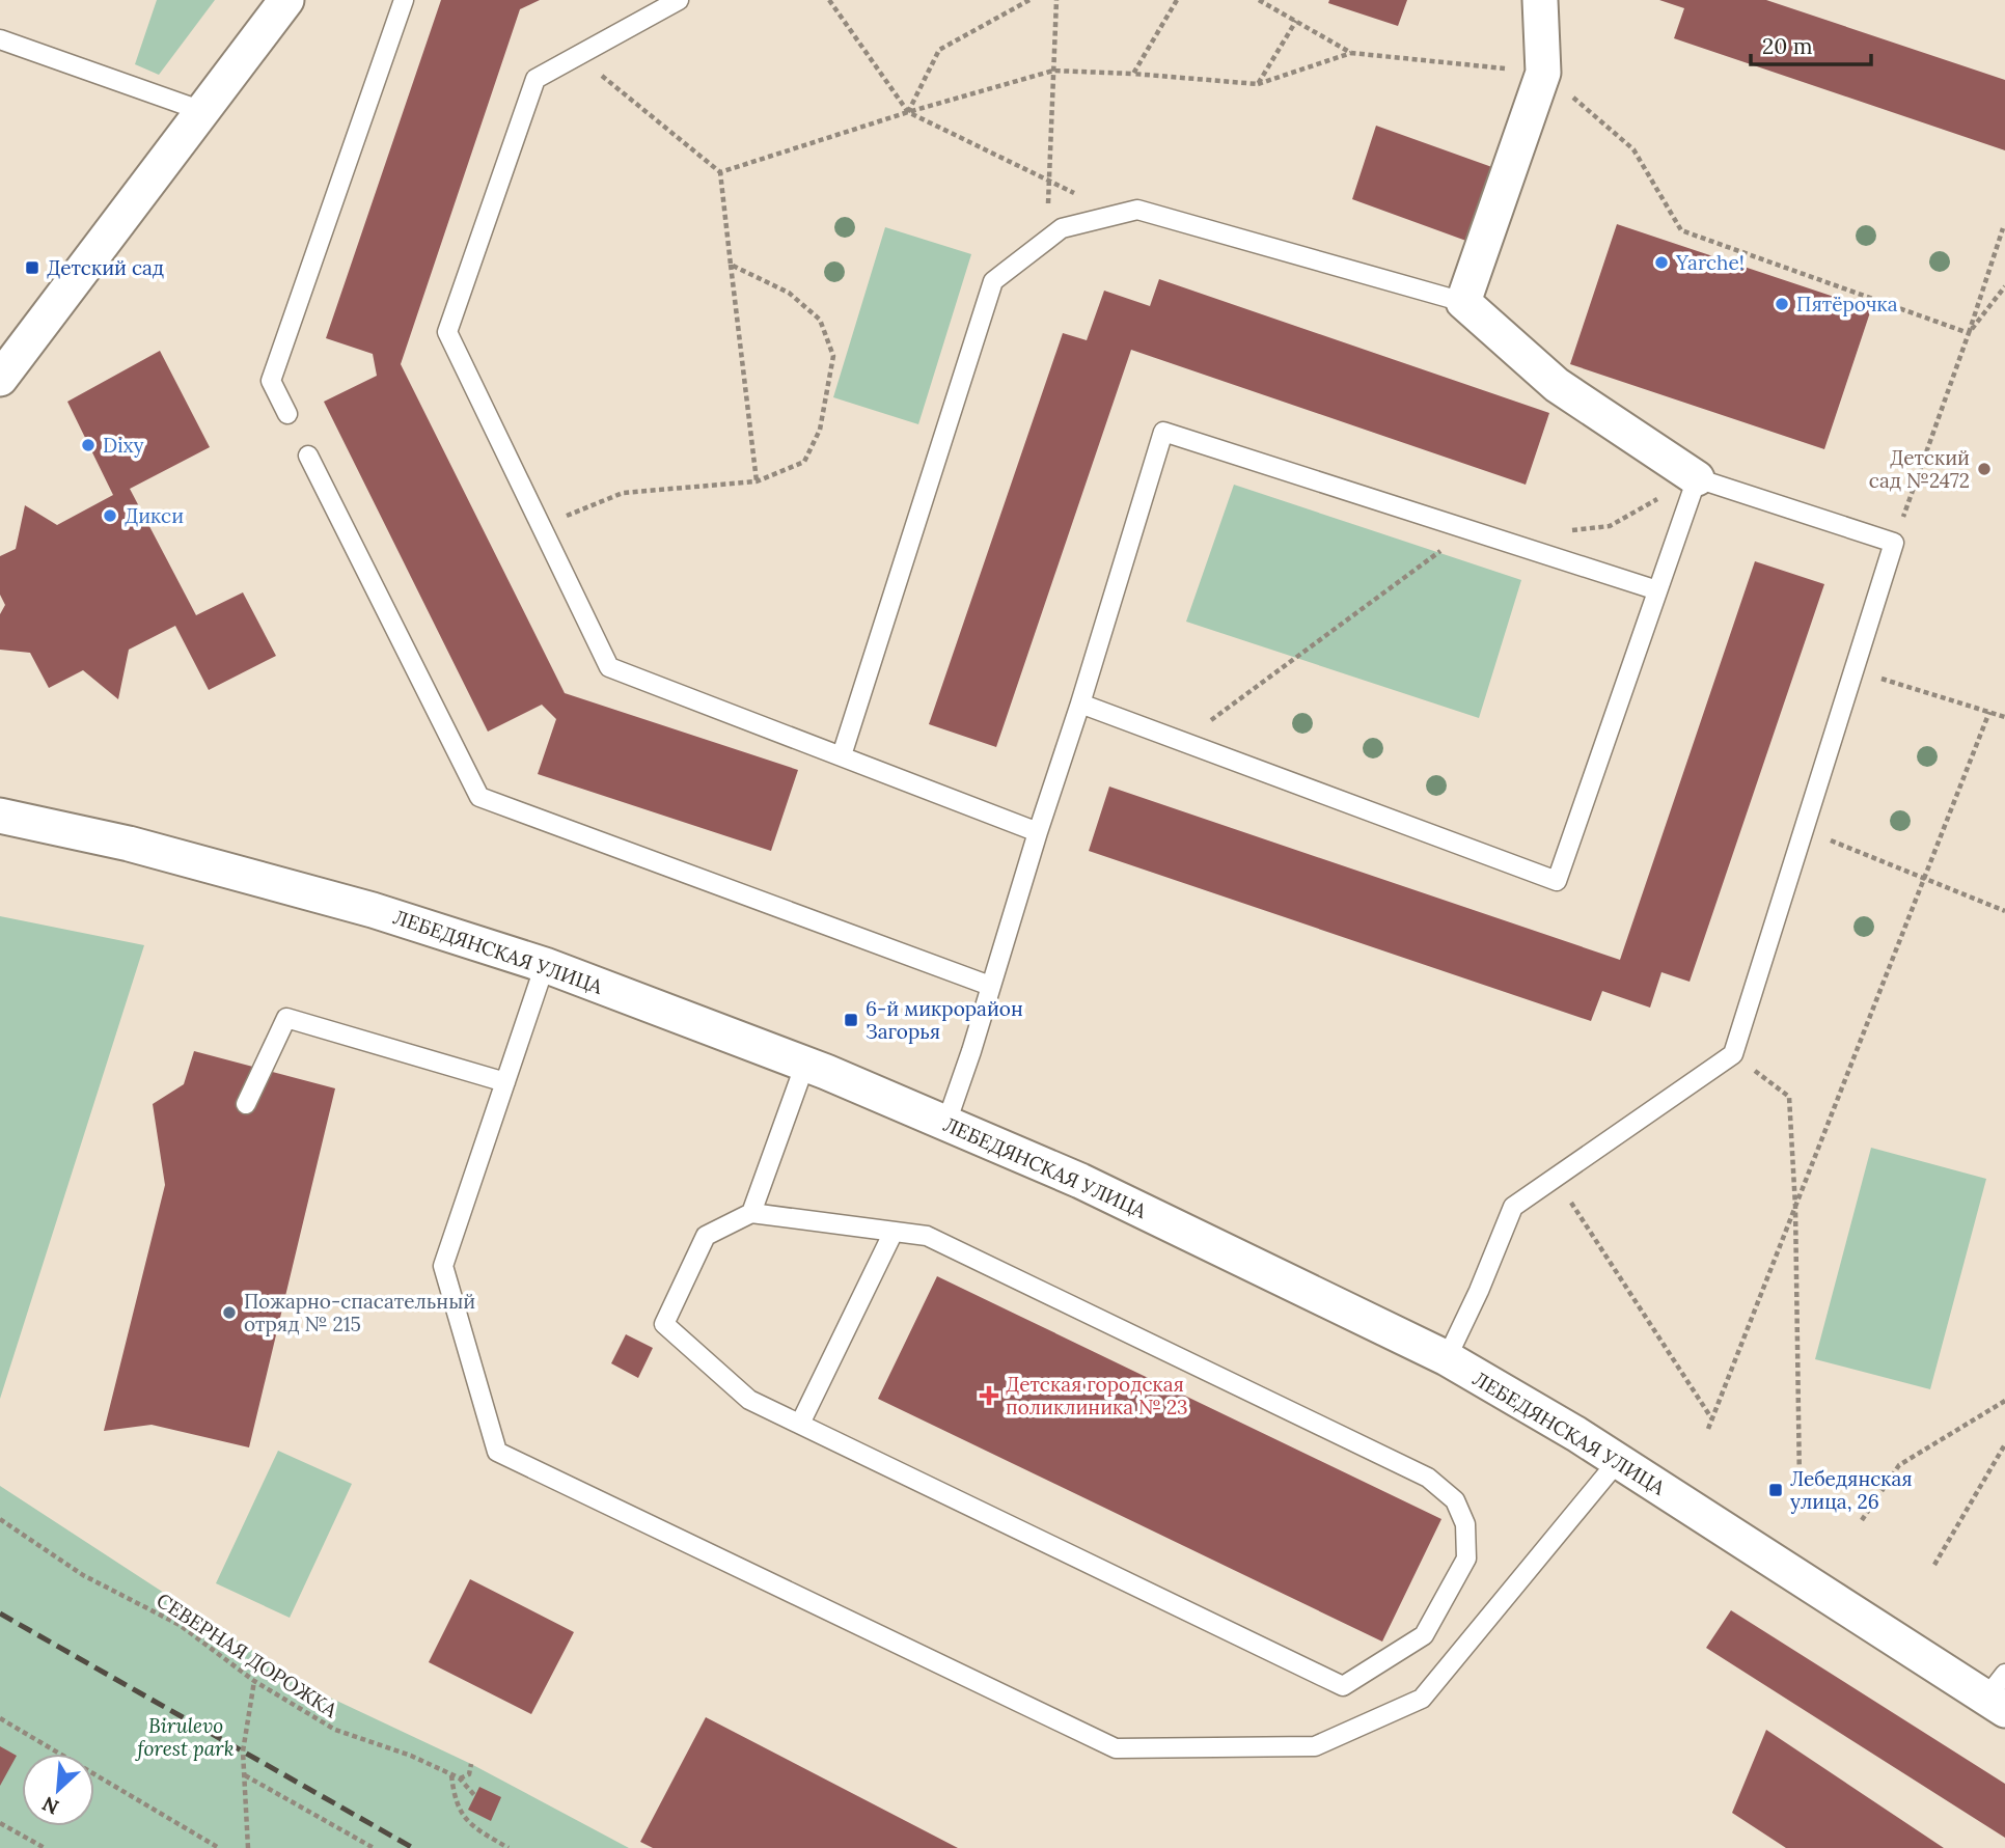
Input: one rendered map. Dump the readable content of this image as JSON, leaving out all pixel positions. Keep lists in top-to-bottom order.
{
  "streets": {
    "street": ["ЛЕБЕДЯНСКАЯ УЛИЦА"],
    "path": ["СЕВЕРНАЯ ДОРОЖКА"]
  },
  "parks": ["Birulevo forest park"],
  "places": {
    "other": [
      "Yarche!",
      "Пятёрочка",
      "Dixy",
      "Детский сад №2472",
      "Дикси",
      "Пожарно-спасательный отряд № 215"
    ],
    "transit": ["Детский сад", "6-й микрорайон Загорья", "Лебедянская улица, 26"],
    "health": ["Детская городская поликлиника № 23"]
  },
  "scale_bar": "20 m",
  "north": "bottom left"
}
